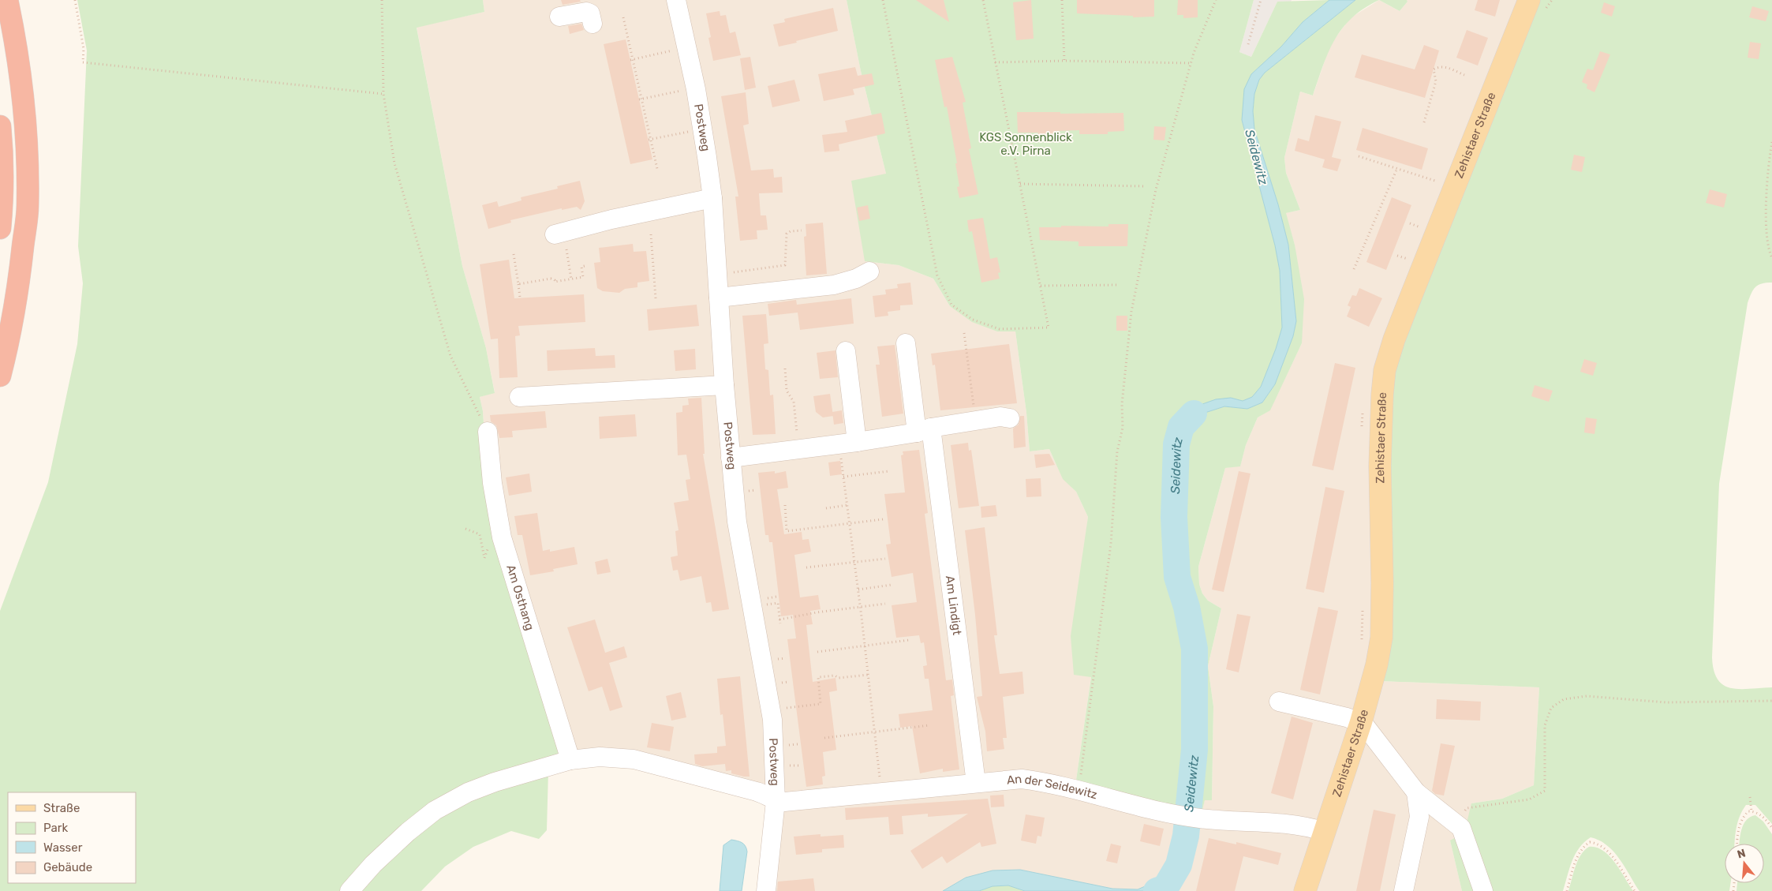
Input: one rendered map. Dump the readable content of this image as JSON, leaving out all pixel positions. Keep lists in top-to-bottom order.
{
  "streets": {
    "main road": ["Zehistaer Straße"],
    "street": [
      "Postweg",
      "Am Osthang",
      "Am Lindigt",
      "An der Seidewitz"
    ]
  },
  "crossings": [
    ["Postweg", "An der Seidewitz"],
    ["Zehistaer Straße", "An der Seidewitz"],
    ["Am Lindigt", "An der Seidewitz"]
  ],
  "water": ["Seidewitz"],
  "parks": ["KGS Sonnenblick e.V. Pirna"],
  "legend": [
    "Straße",
    "Park",
    "Wasser",
    "Gebäude"
  ],
  "north": "top"
}
